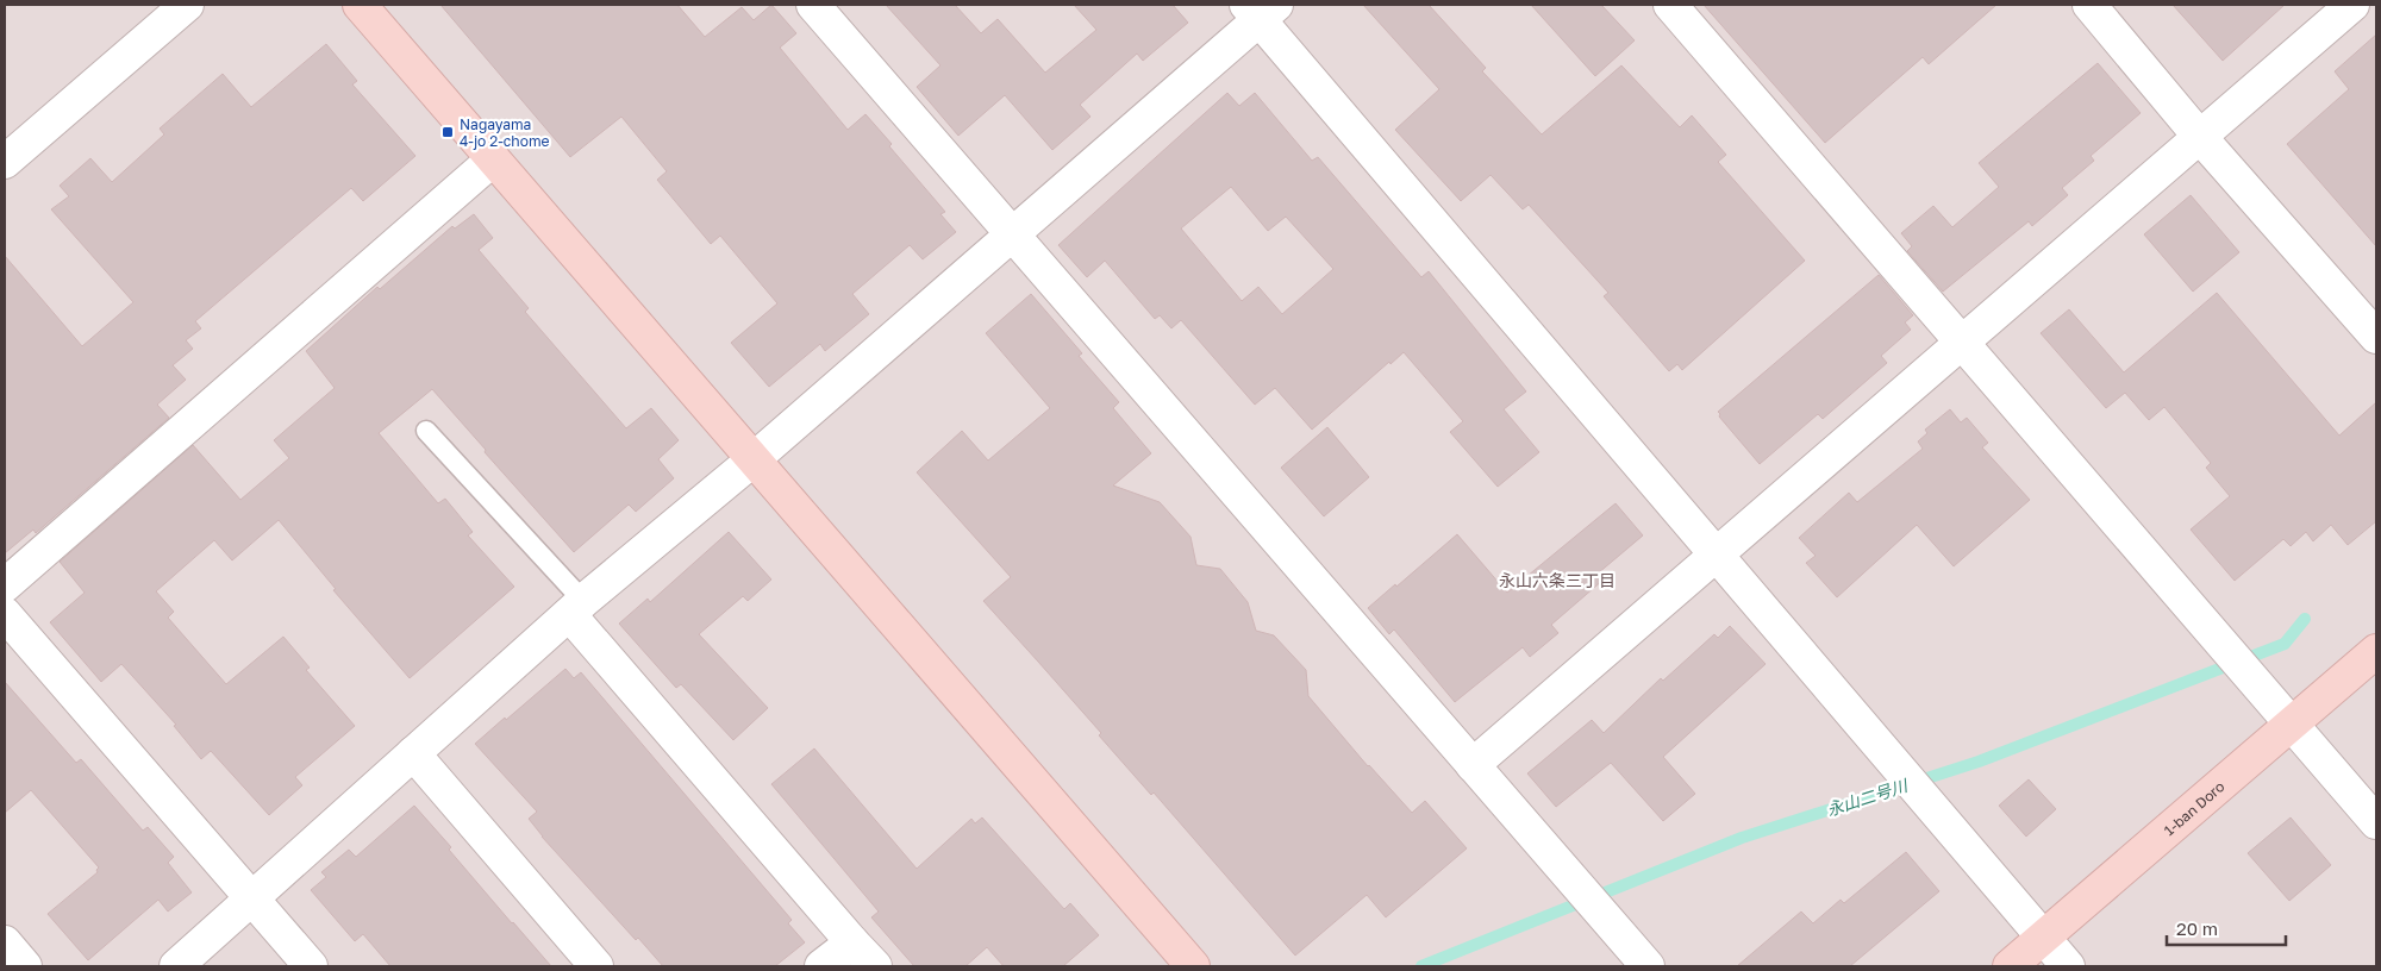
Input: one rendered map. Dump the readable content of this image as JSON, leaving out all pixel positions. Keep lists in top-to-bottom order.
{
  "streets": {
    "street": ["1-ban Doro"]
  },
  "districts": ["永山六条三丁目"],
  "water": ["永山二号川"],
  "places": {
    "transit": ["Nagayama 4-jo 2-chome"]
  },
  "scale_bar": "20 m"
}
